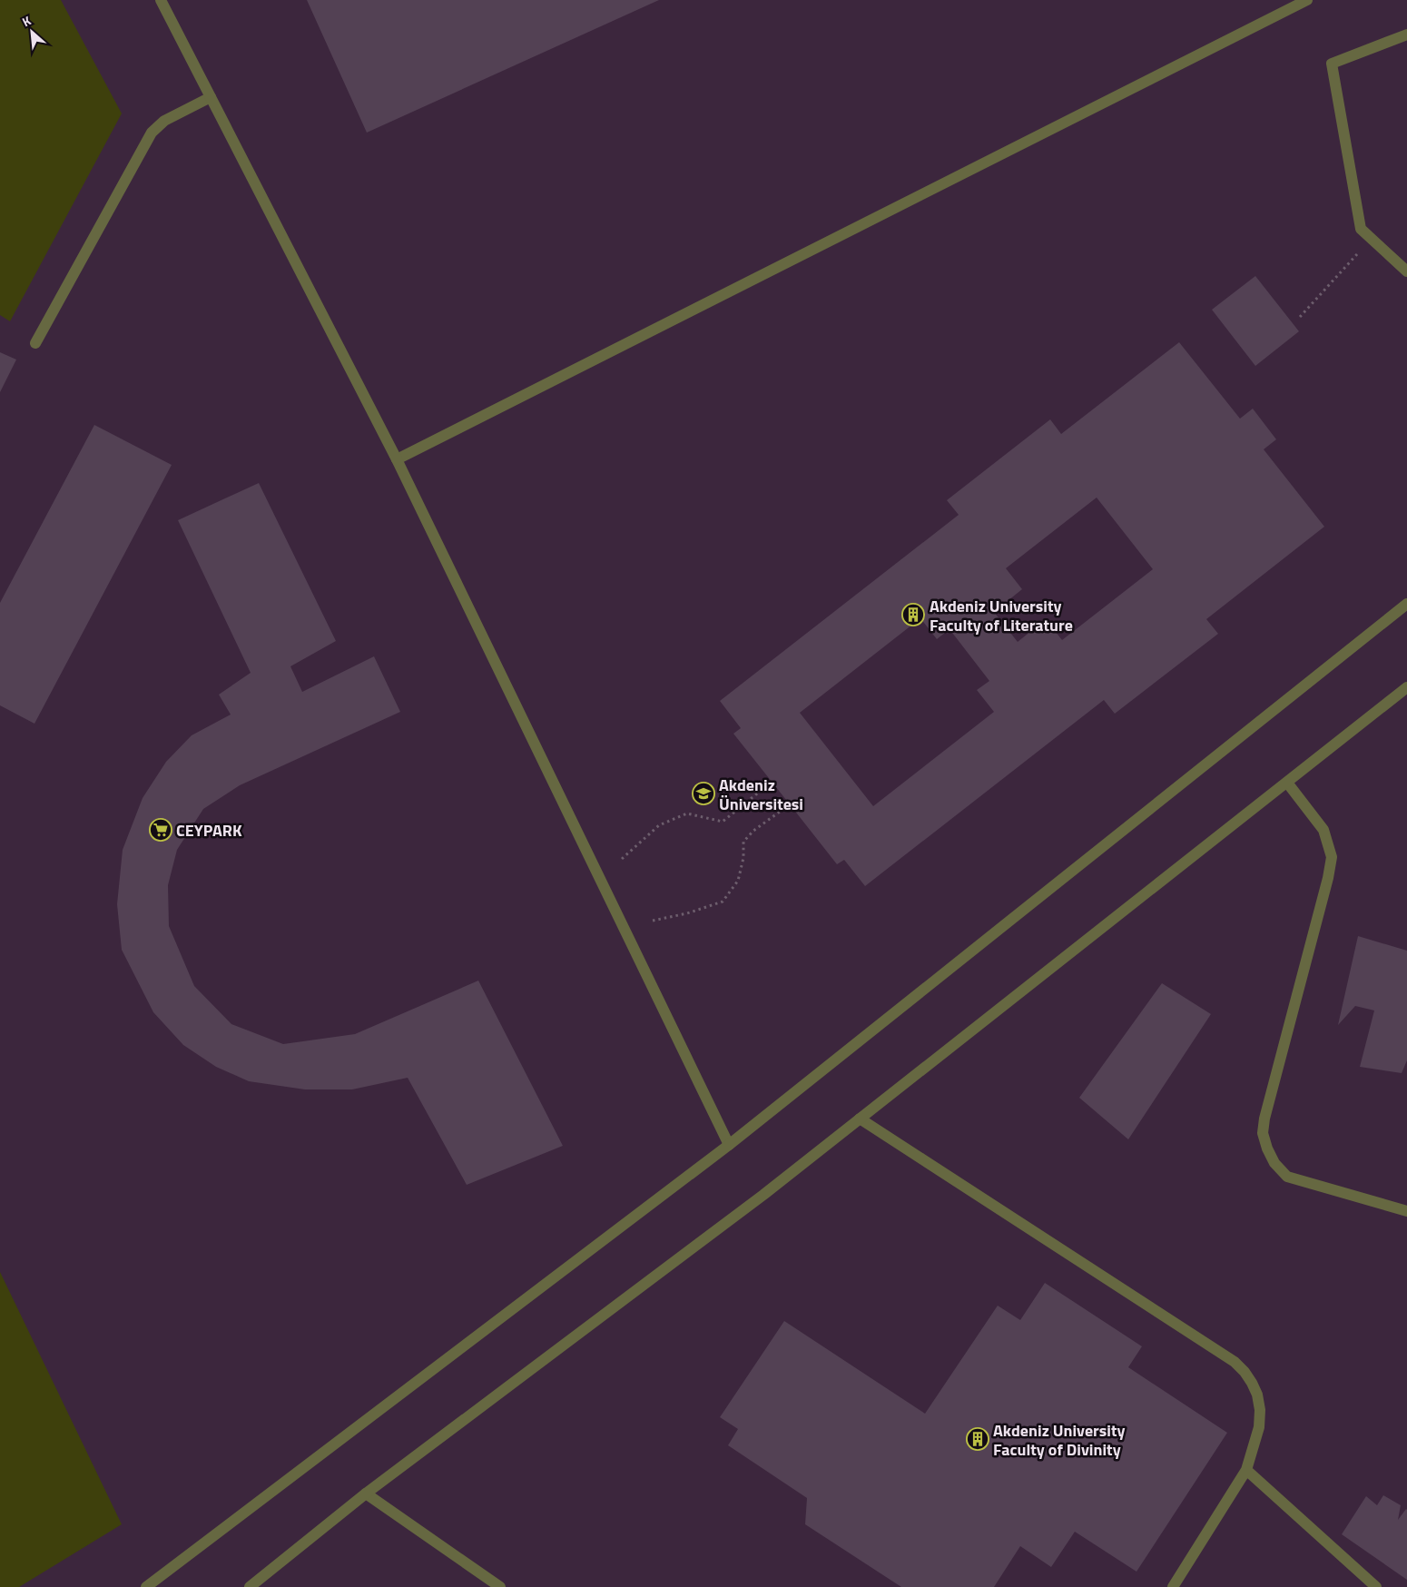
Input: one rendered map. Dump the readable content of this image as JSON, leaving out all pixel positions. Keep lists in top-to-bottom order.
{
  "places": {
    "building": ["Akdeniz University Faculty of Literature", "Akdeniz University Faculty of Divinity"],
    "school or university": ["Akdeniz Üniversitesi"],
    "supermarket": ["CEYPARK"]
  },
  "north": "top left"
}
